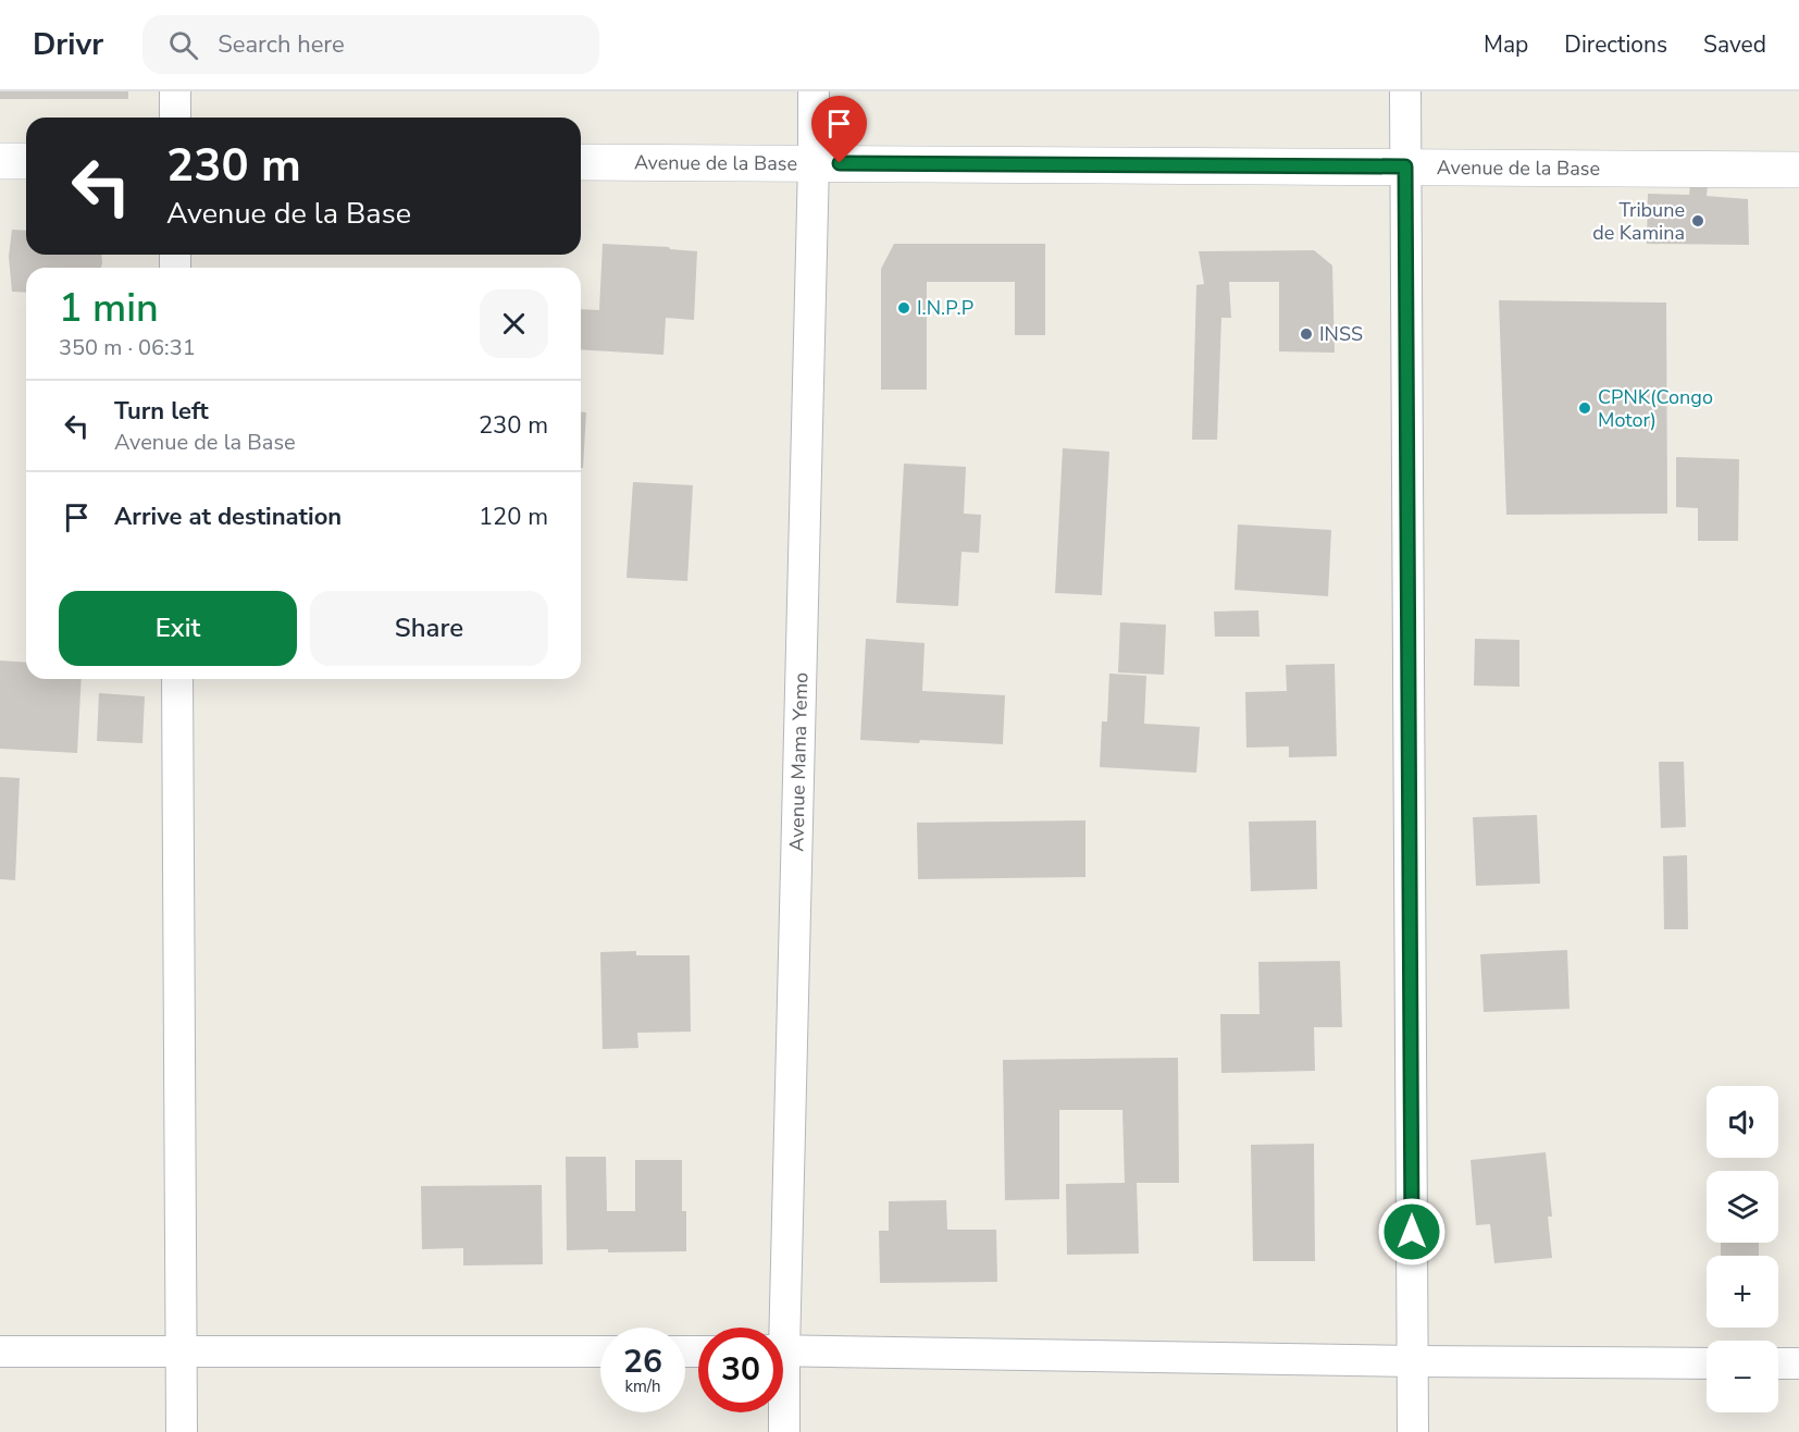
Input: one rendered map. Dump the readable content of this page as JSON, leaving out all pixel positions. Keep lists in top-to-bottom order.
{
  "streets": {
    "main road": ["Avenue de la Base"],
    "street": ["Avenue Mama Yemo"]
  },
  "crossings": [
    ["Avenue de la Base", "Avenue Mama Yemo"]
  ],
  "places": [
    "Tribune de Kamina",
    "I.N.P.P",
    "INSS",
    "CPNK(Congo Motor)"
  ],
  "page": {
    "header": "Drivr",
    "search": "Search here",
    "nav": ["Map", "Directions", "Saved"],
    "turn": ["230 m", "Avenue de la Base"],
    "heading": ["1 min", "350 m · 06:31"],
    "list": [
      {
        "name": "Turn left",
        "note": "Avenue de la Base",
        "value": "230 m"
      },
      {
        "name": "Arrive at destination",
        "value": "120 m"
      }
    ],
    "buttons": ["Exit", "Share"],
    "map_buttons": ["+", "−"],
    "speed": "26 km/h",
    "limit": "30"
  }
}
